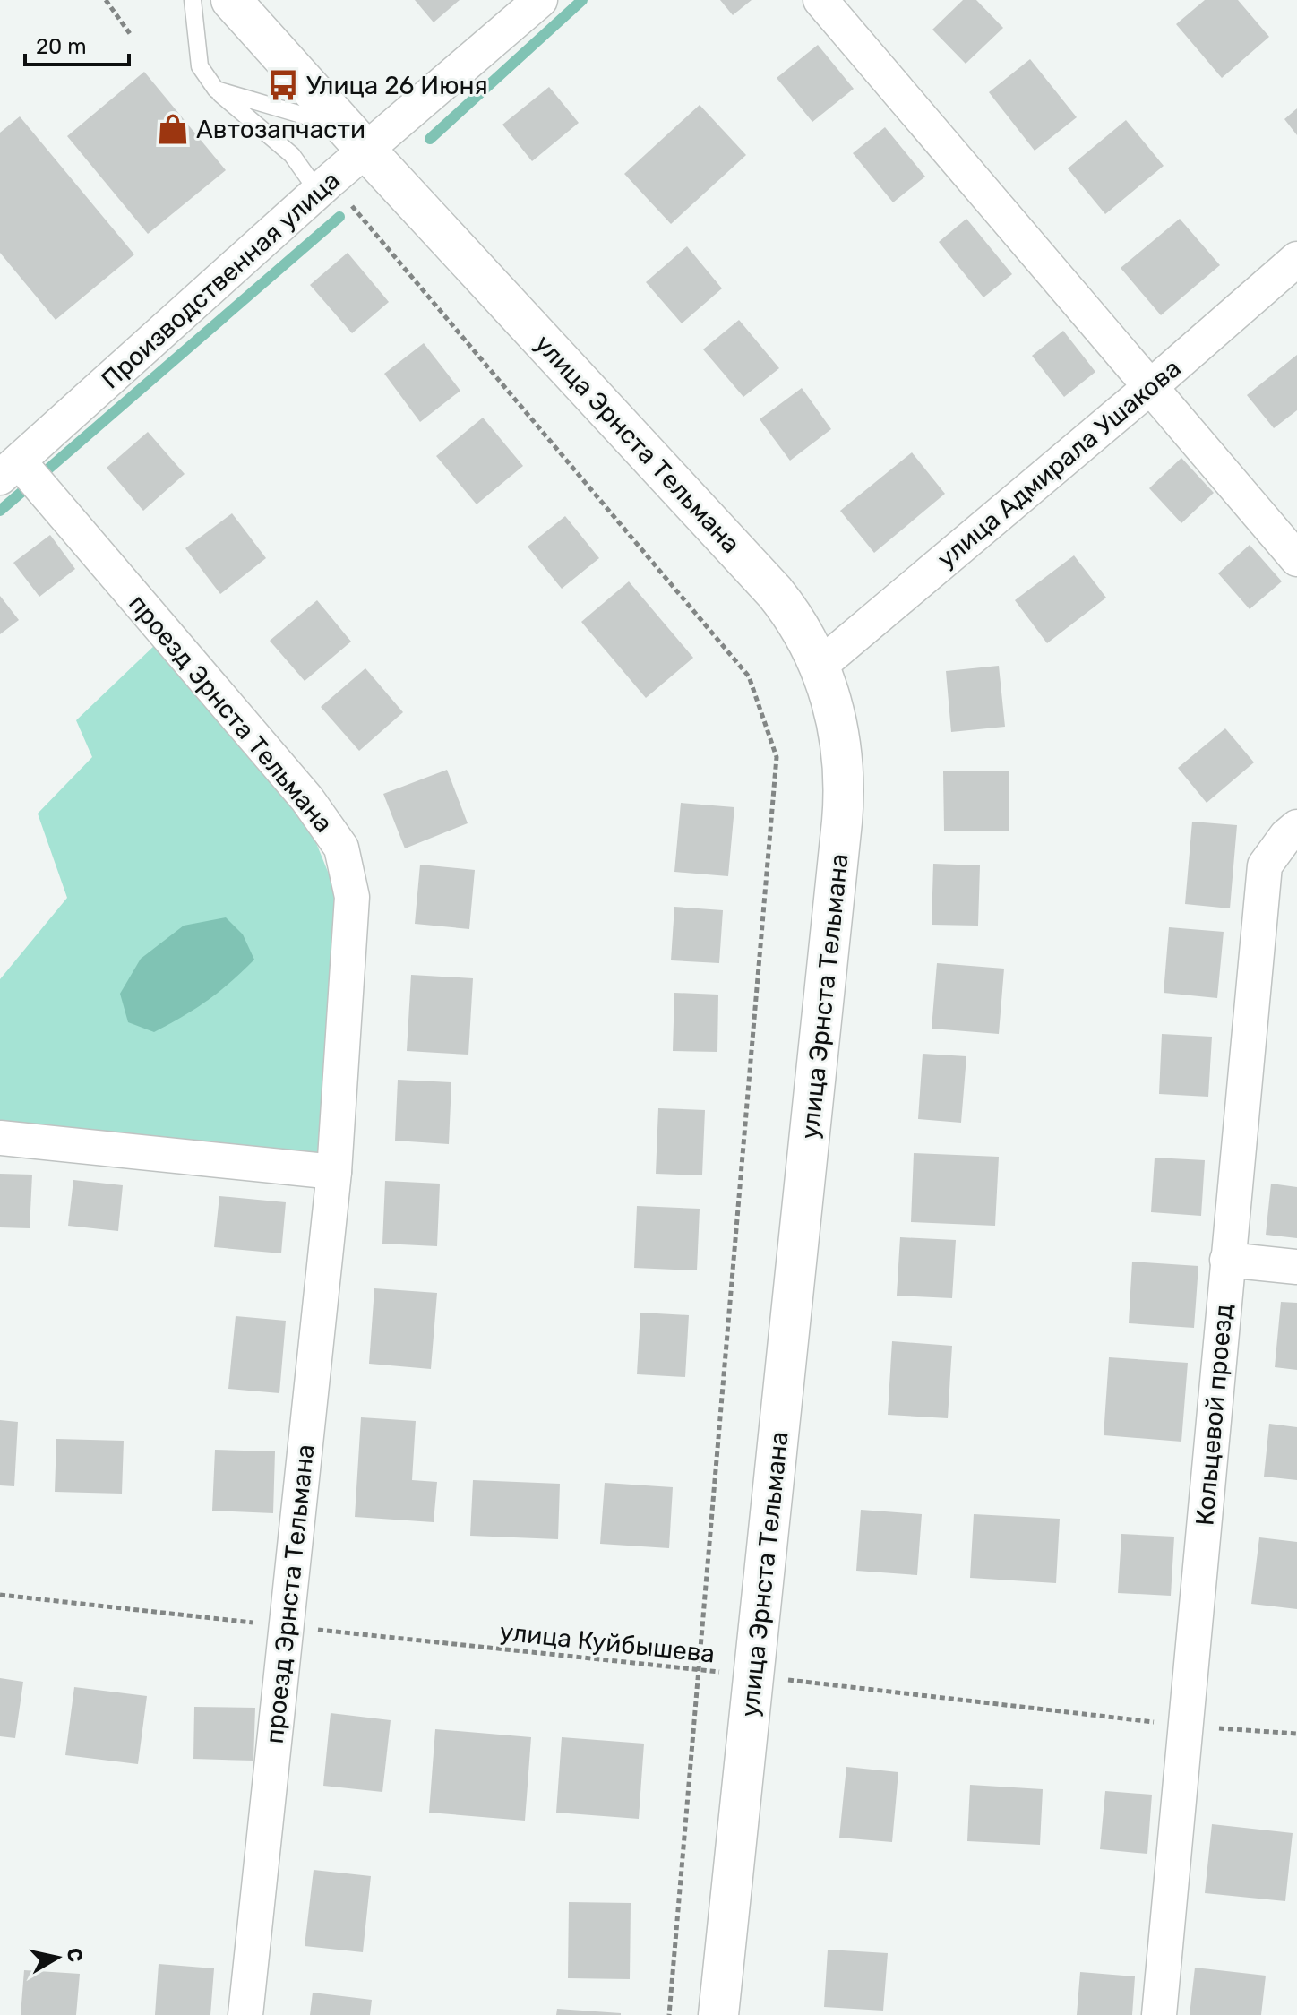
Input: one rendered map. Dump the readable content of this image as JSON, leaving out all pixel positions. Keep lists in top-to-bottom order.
{
  "streets": {
    "main road": ["улица Эрнста Тельмана"],
    "street": [
      "Производственная улица",
      "улица Адмирала Ушакова",
      "проезд Эрнста Тельмана",
      "Кольцевой проезд"
    ],
    "path": ["улица Куйбышева"]
  },
  "crossings": [
    ["Производственная улица", "улица Эрнста Тельмана"],
    ["Производственная улица", "проезд Эрнста Тельмана"],
    ["улица Эрнста Тельмана", "улица Адмирала Ушакова"],
    ["улица Эрнста Тельмана", "улица Куйбышева"],
    ["проезд Эрнста Тельмана", "улица Куйбышева"],
    ["Кольцевой проезд", "улица Куйбышева"]
  ],
  "places": {
    "bus stop": ["Улица 26 Июня"],
    "shop": ["Автозапчасти"]
  },
  "scale_bar": "20 m",
  "north": "right"
}
